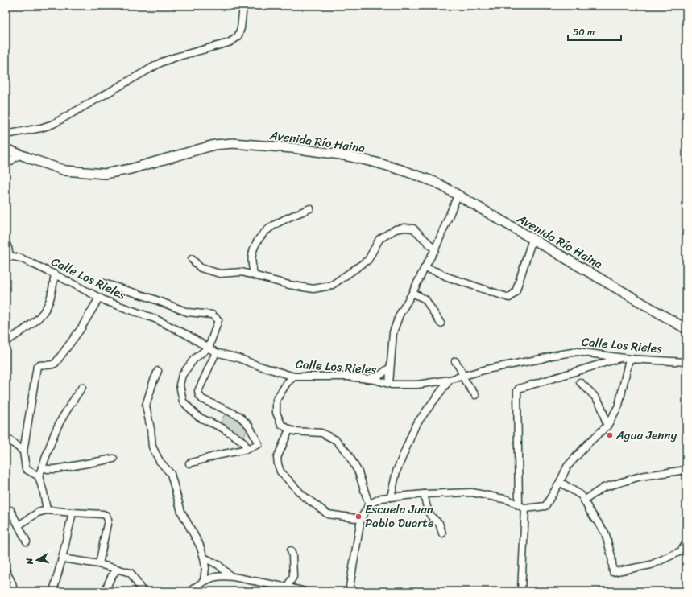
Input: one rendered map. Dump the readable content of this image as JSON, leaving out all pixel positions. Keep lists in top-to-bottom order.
{
  "streets": {
    "street": ["Avenida Río Haina", "Calle Los Rieles"]
  },
  "places": ["Agua Jenny", "Escuela Juan Pablo Duarte"],
  "scale_bar": "50 m",
  "north": "left"
}
